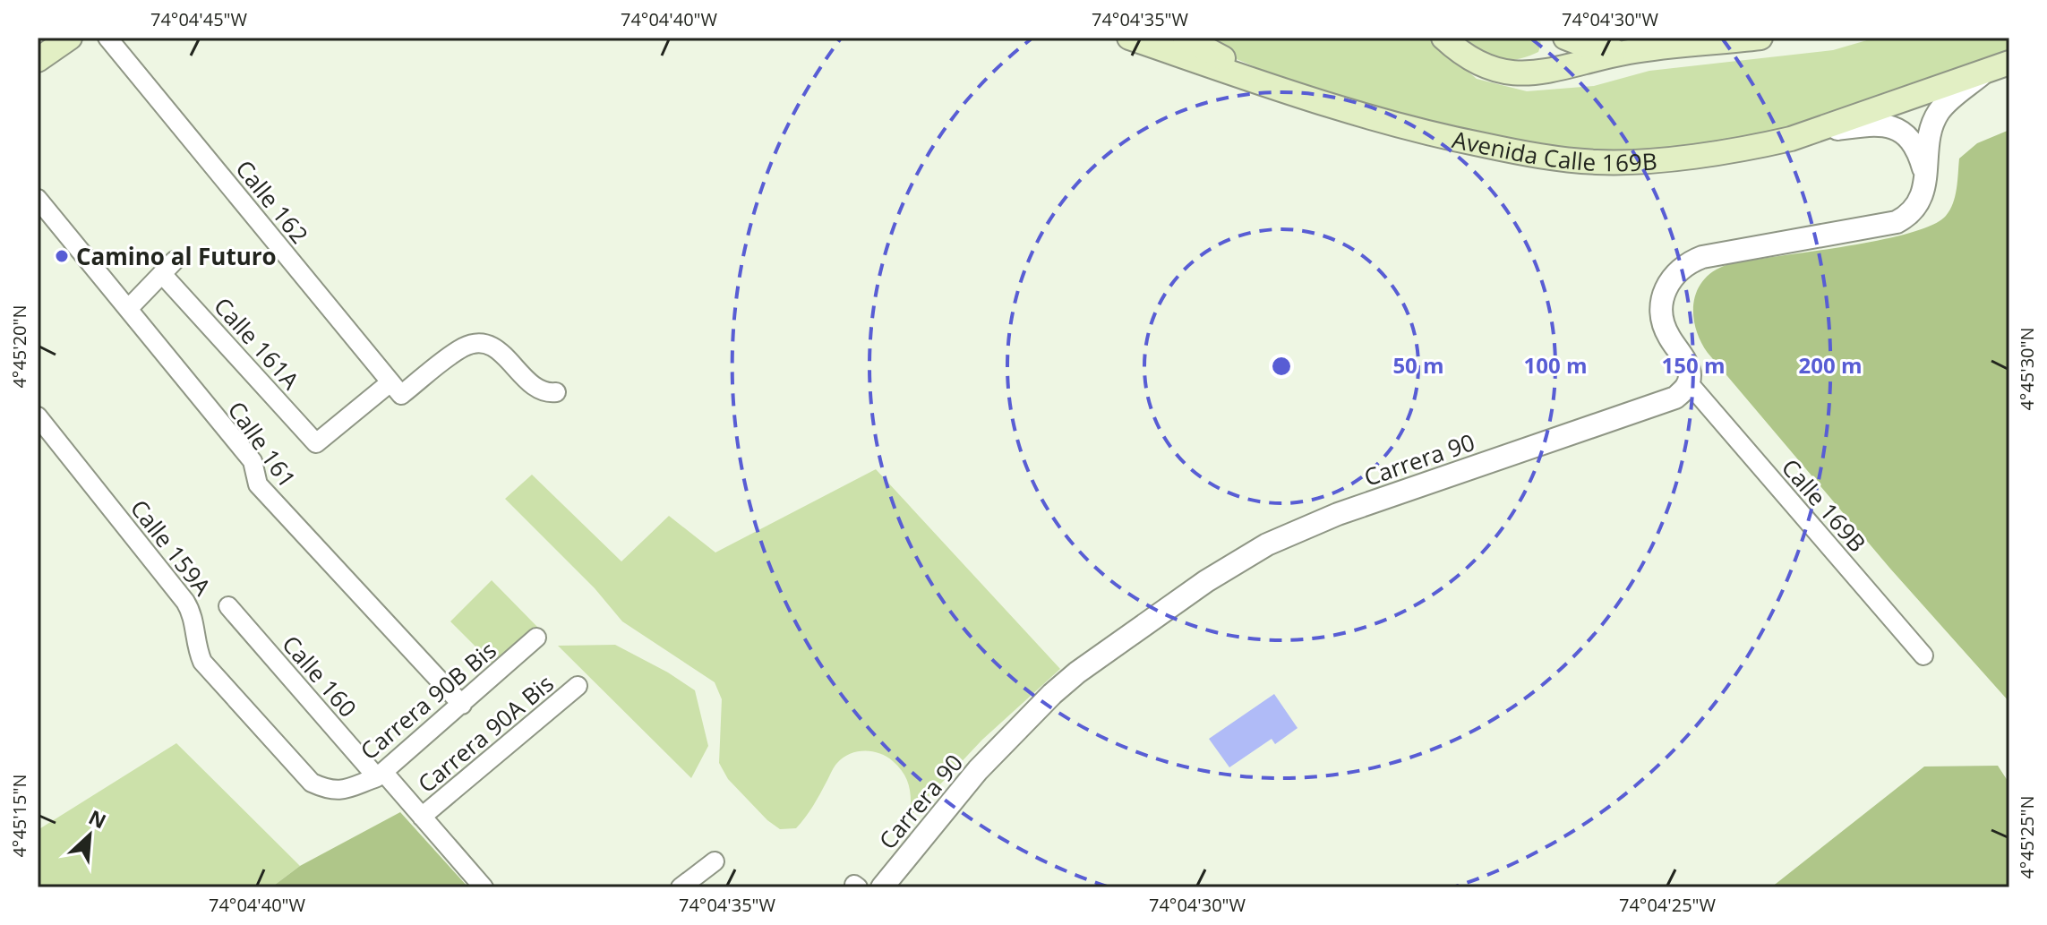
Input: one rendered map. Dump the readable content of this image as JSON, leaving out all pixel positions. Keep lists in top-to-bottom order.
{
  "streets": {
    "main road": ["Avenida Calle 169B"],
    "street": [
      "Calle 162",
      "Calle 161A",
      "Calle 161",
      "Carrera 90",
      "Calle 169B",
      "Calle 159A",
      "Calle 160",
      "Carrera 90B Bis",
      "Carrera 90A Bis"
    ]
  },
  "crossings": [
    ["Calle 162", "Calle 161A"],
    ["Calle 161A", "Calle 161"],
    ["Calle 161", "Carrera 90B Bis"],
    ["Carrera 90", "Calle 169B"],
    ["Calle 159A", "Carrera 90B Bis"],
    ["Calle 160", "Carrera 90B Bis"],
    ["Calle 160", "Carrera 90A Bis"]
  ],
  "places": ["Camino al Futuro"],
  "north": "top right",
  "coordinates": [
    "74°04'45\"W",
    "74°04'40\"W",
    "74°04'35\"W",
    "74°04'30\"W",
    "4°45'20\"N",
    "4°45'30\"N",
    "4°45'15\"N",
    "4°45'25\"N",
    "74°04'25\"W"
  ],
  "rings": [
    "50 m",
    "100 m",
    "150 m",
    "200 m"
  ]
}
